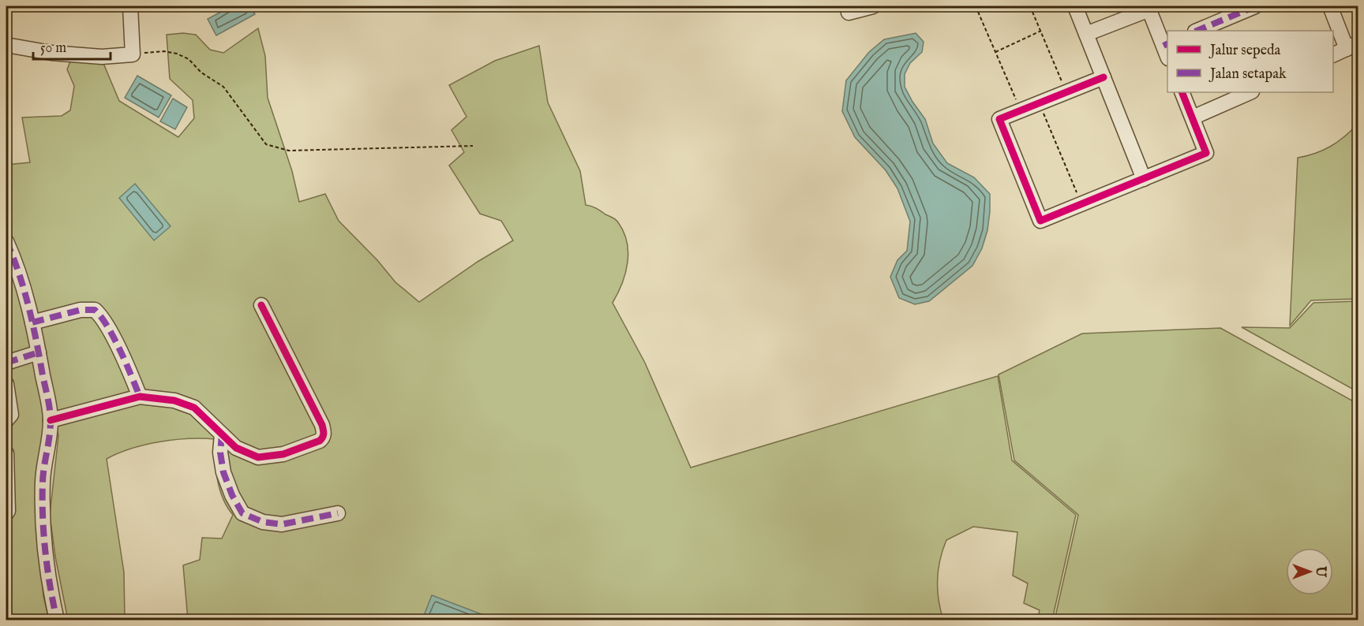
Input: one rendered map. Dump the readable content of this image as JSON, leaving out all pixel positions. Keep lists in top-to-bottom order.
{
  "legend": ["Jalur sepeda", "Jalan setapak"],
  "scale_bar": "50 m",
  "north": "right"
}
